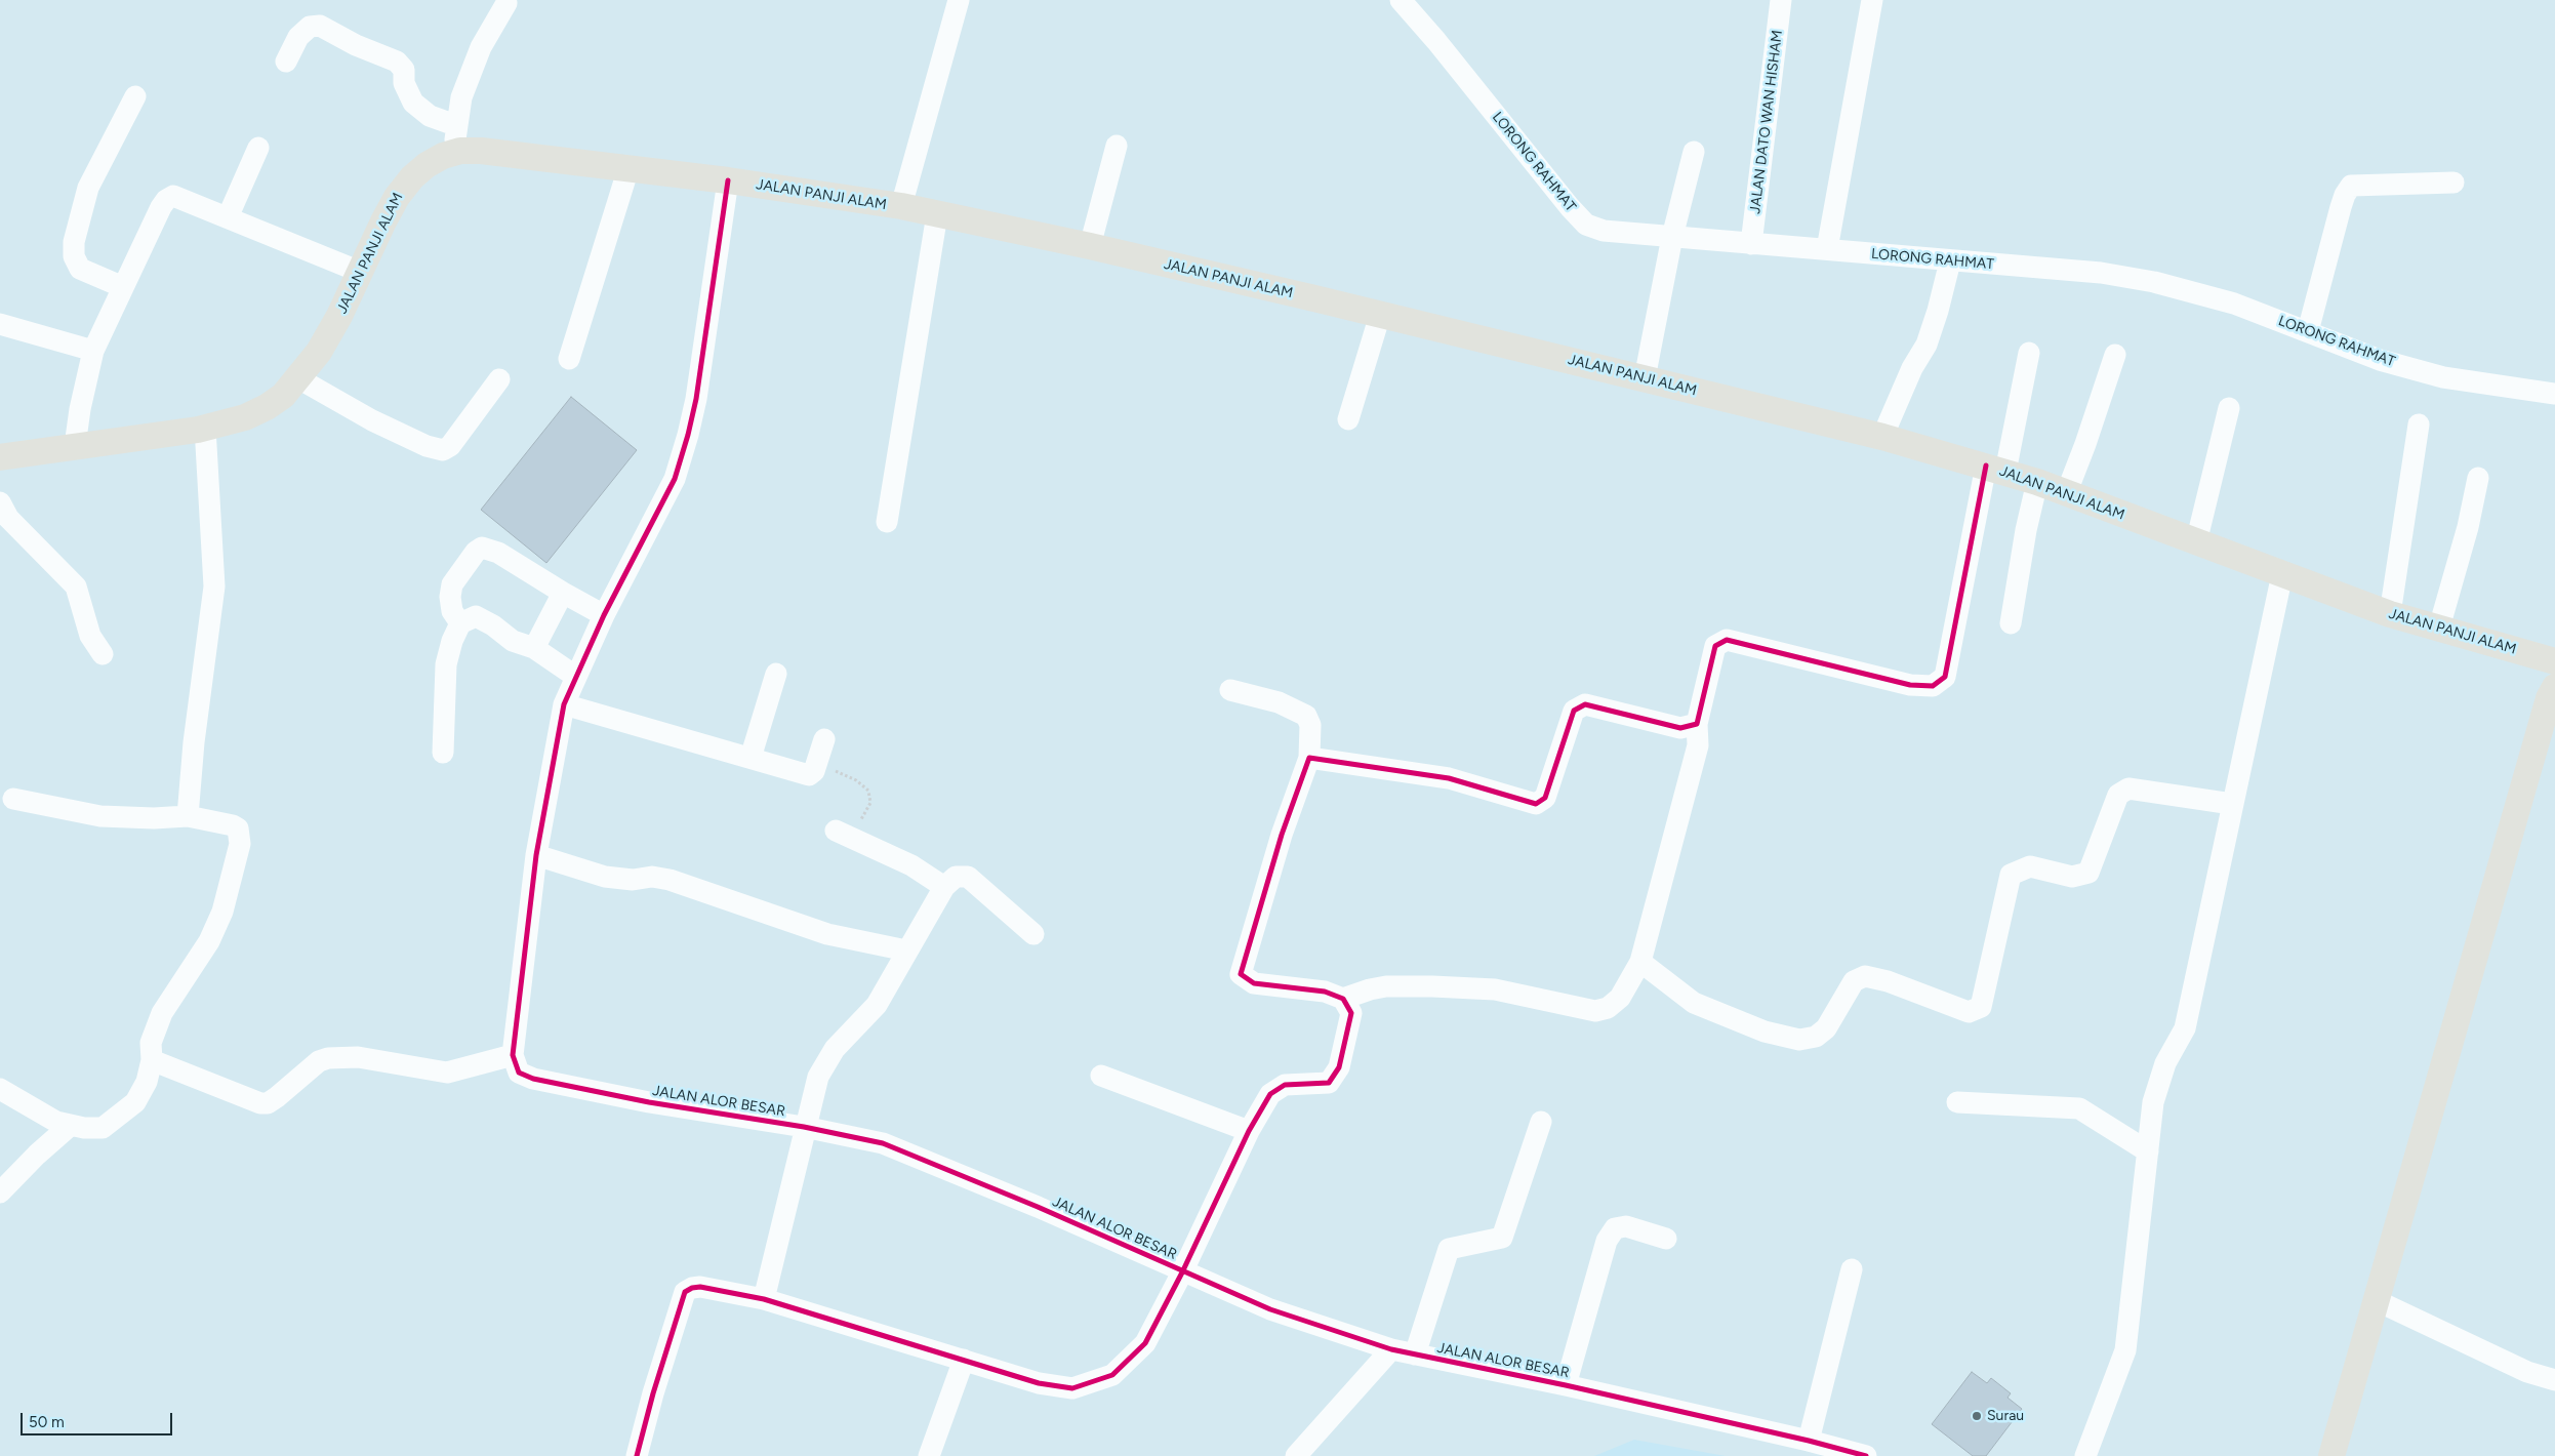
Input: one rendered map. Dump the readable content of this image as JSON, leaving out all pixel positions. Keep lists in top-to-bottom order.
{
  "streets": {
    "main road": ["JALAN PANJI ALAM"],
    "street": ["JALAN DATO WAN HISHAM", "LORONG RAHMAT", "JALAN ALOR BESAR"]
  },
  "crossings": [
    ["JALAN DATO WAN HISHAM", "LORONG RAHMAT"]
  ],
  "places": ["Surau"],
  "scale_bar": "50 m"
}
